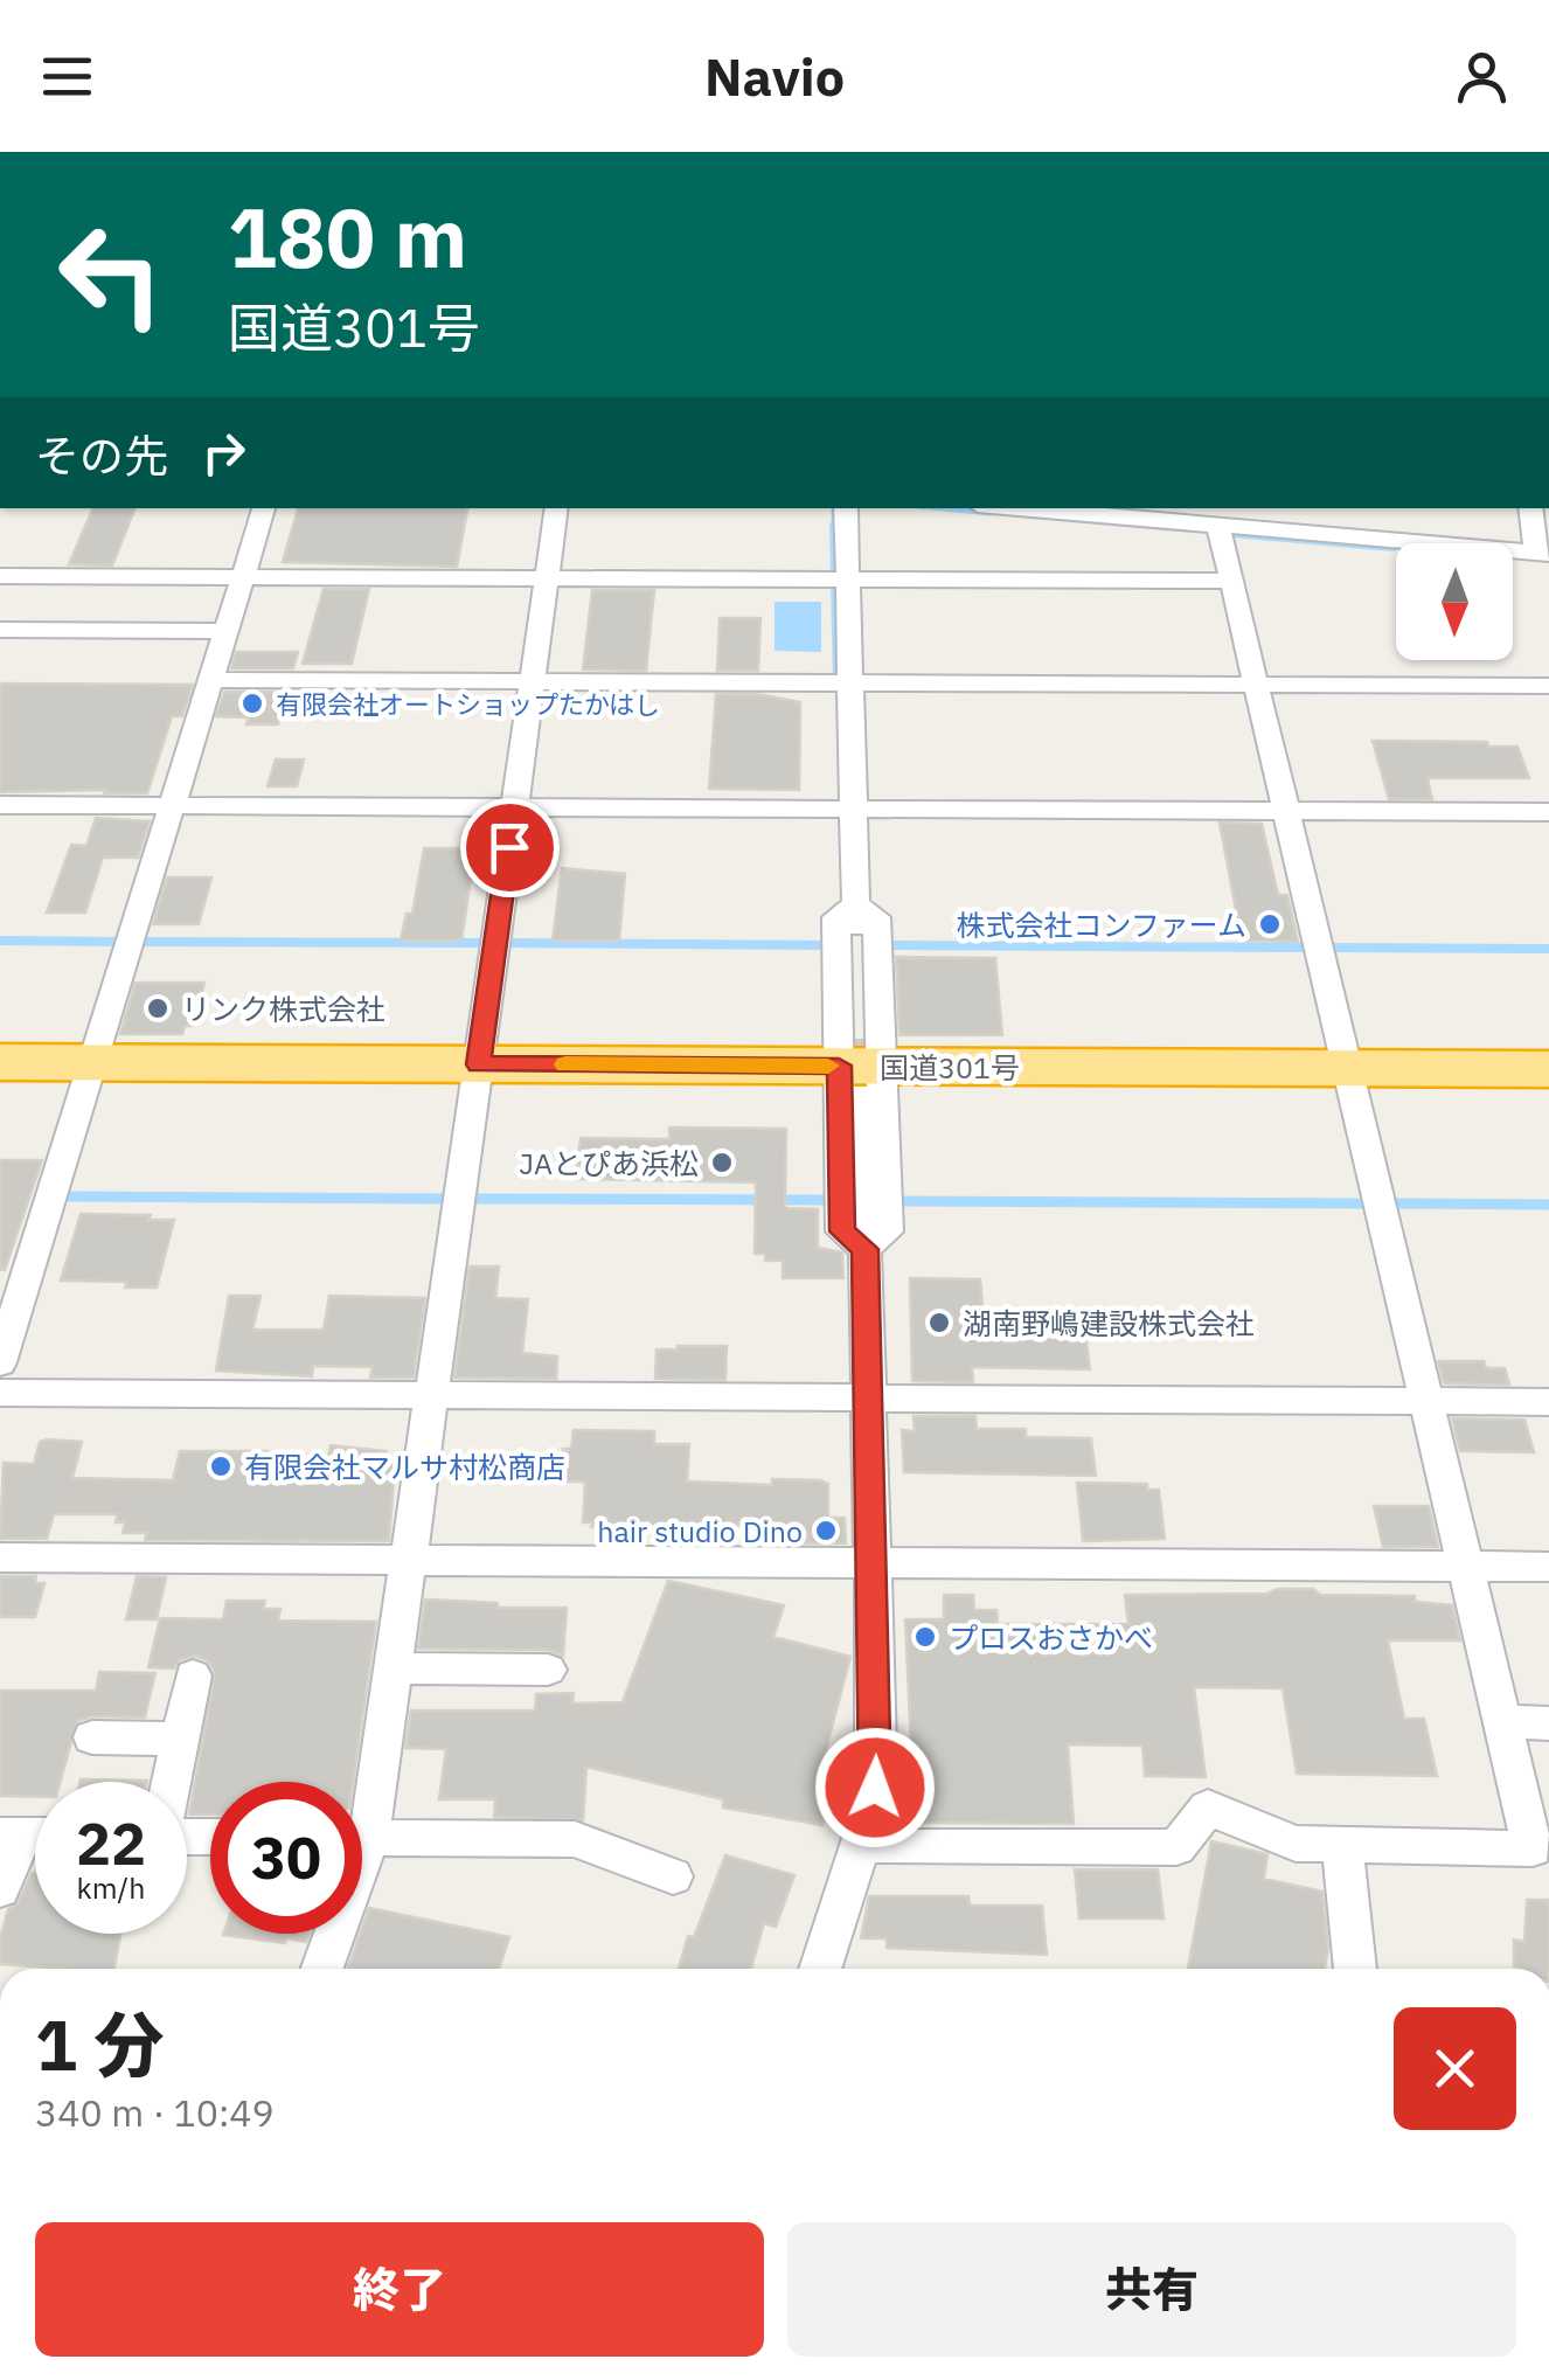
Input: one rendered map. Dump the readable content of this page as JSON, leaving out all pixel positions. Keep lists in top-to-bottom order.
{
  "streets": {
    "highway": ["国道301号"]
  },
  "places": [
    "有限会社オートショップたかはし",
    "株式会社コンファーム",
    "リンク株式会社",
    "JAとぴあ浜松",
    "湖南野嶋建設株式会社",
    "有限会社マルサ村松商店",
    "hair studio Dino",
    "プロスおさかべ"
  ],
  "north": "bottom",
  "page": {
    "header": "Navio",
    "turn": ["180 m", "国道301号"],
    "then": "その先",
    "speed": "22 km/h",
    "limit": "30",
    "heading": ["1 分", "340 m · 10:49"],
    "buttons": ["終了", "共有"]
  }
}
